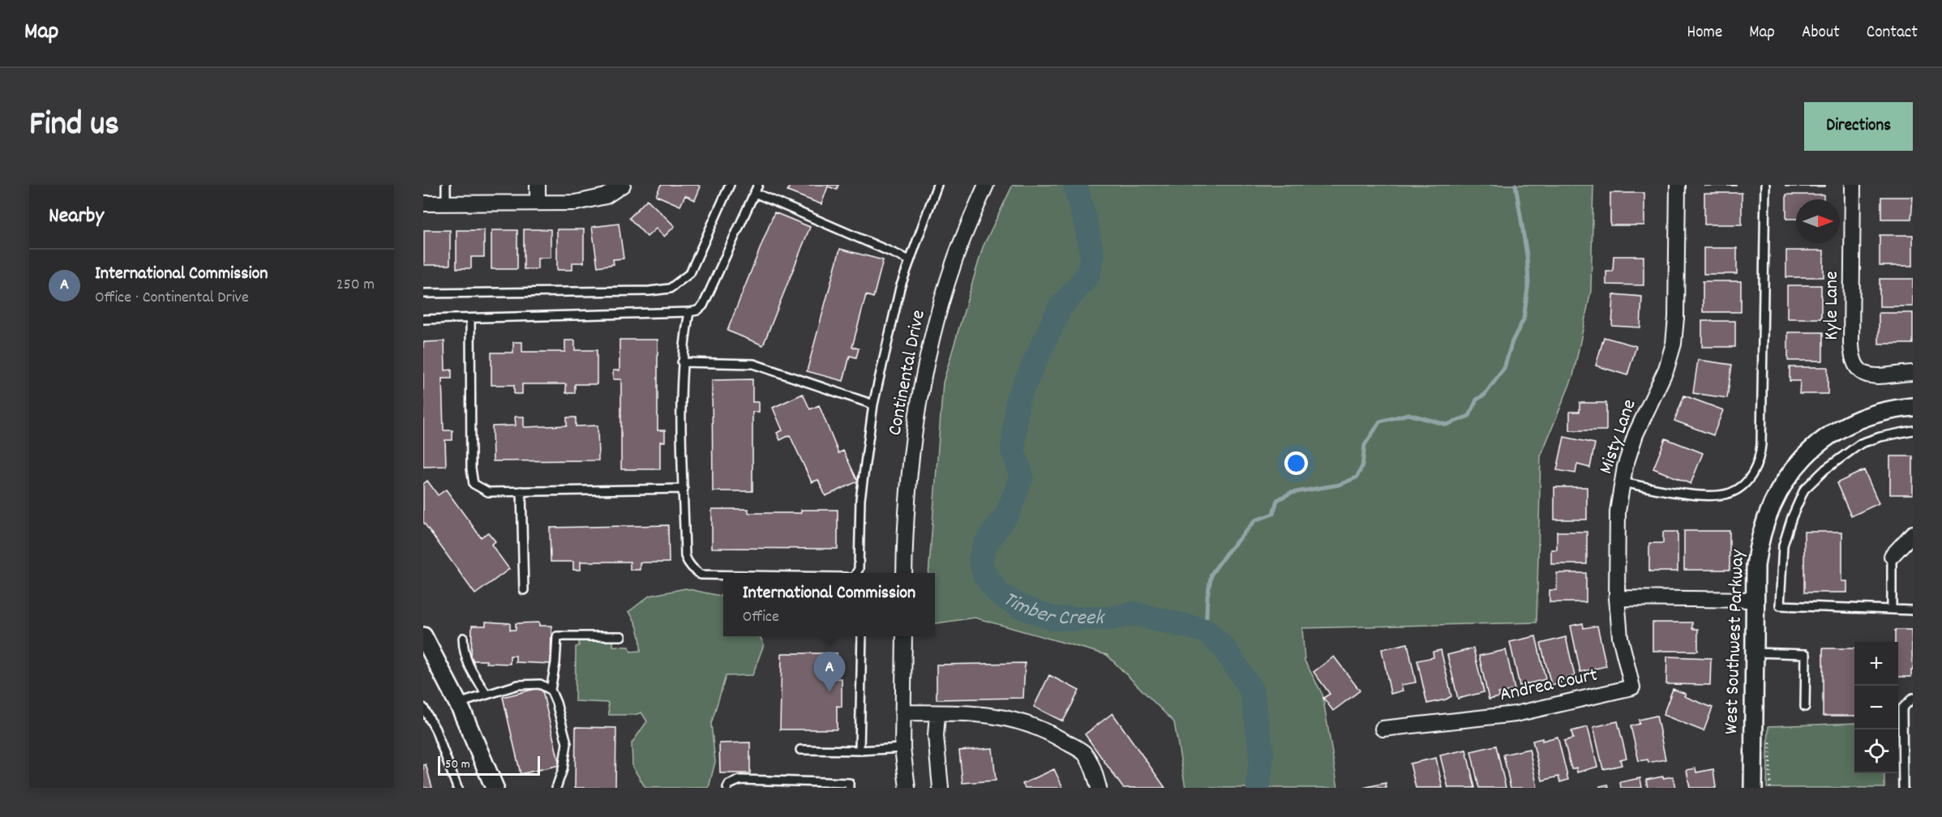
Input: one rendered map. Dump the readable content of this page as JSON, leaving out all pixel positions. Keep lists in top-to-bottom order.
{
  "streets": {
    "street": [
      "Kyle Lane",
      "Continental Drive",
      "Misty Lane",
      "West Southwest Parkway",
      "Andrea Court"
    ]
  },
  "crossings": [
    ["Misty Lane", "Andrea Court"]
  ],
  "water": ["Timber Creek"],
  "scale_bar": "50 m",
  "north": "right",
  "page": {
    "header": "Map",
    "nav": [
      "Home",
      "Map",
      "About",
      "Contact"
    ],
    "title": "Find us",
    "buttons": "Directions",
    "heading": "Nearby",
    "list": [
      {
        "mark": "A",
        "name": "International Commission",
        "note": "Office · Continental Drive",
        "value": "250 m"
      }
    ],
    "popup": ["International Commission", "Office"],
    "map_buttons": ["+", "−"],
    "pins": "A",
    "scale": "50 m"
  }
}
